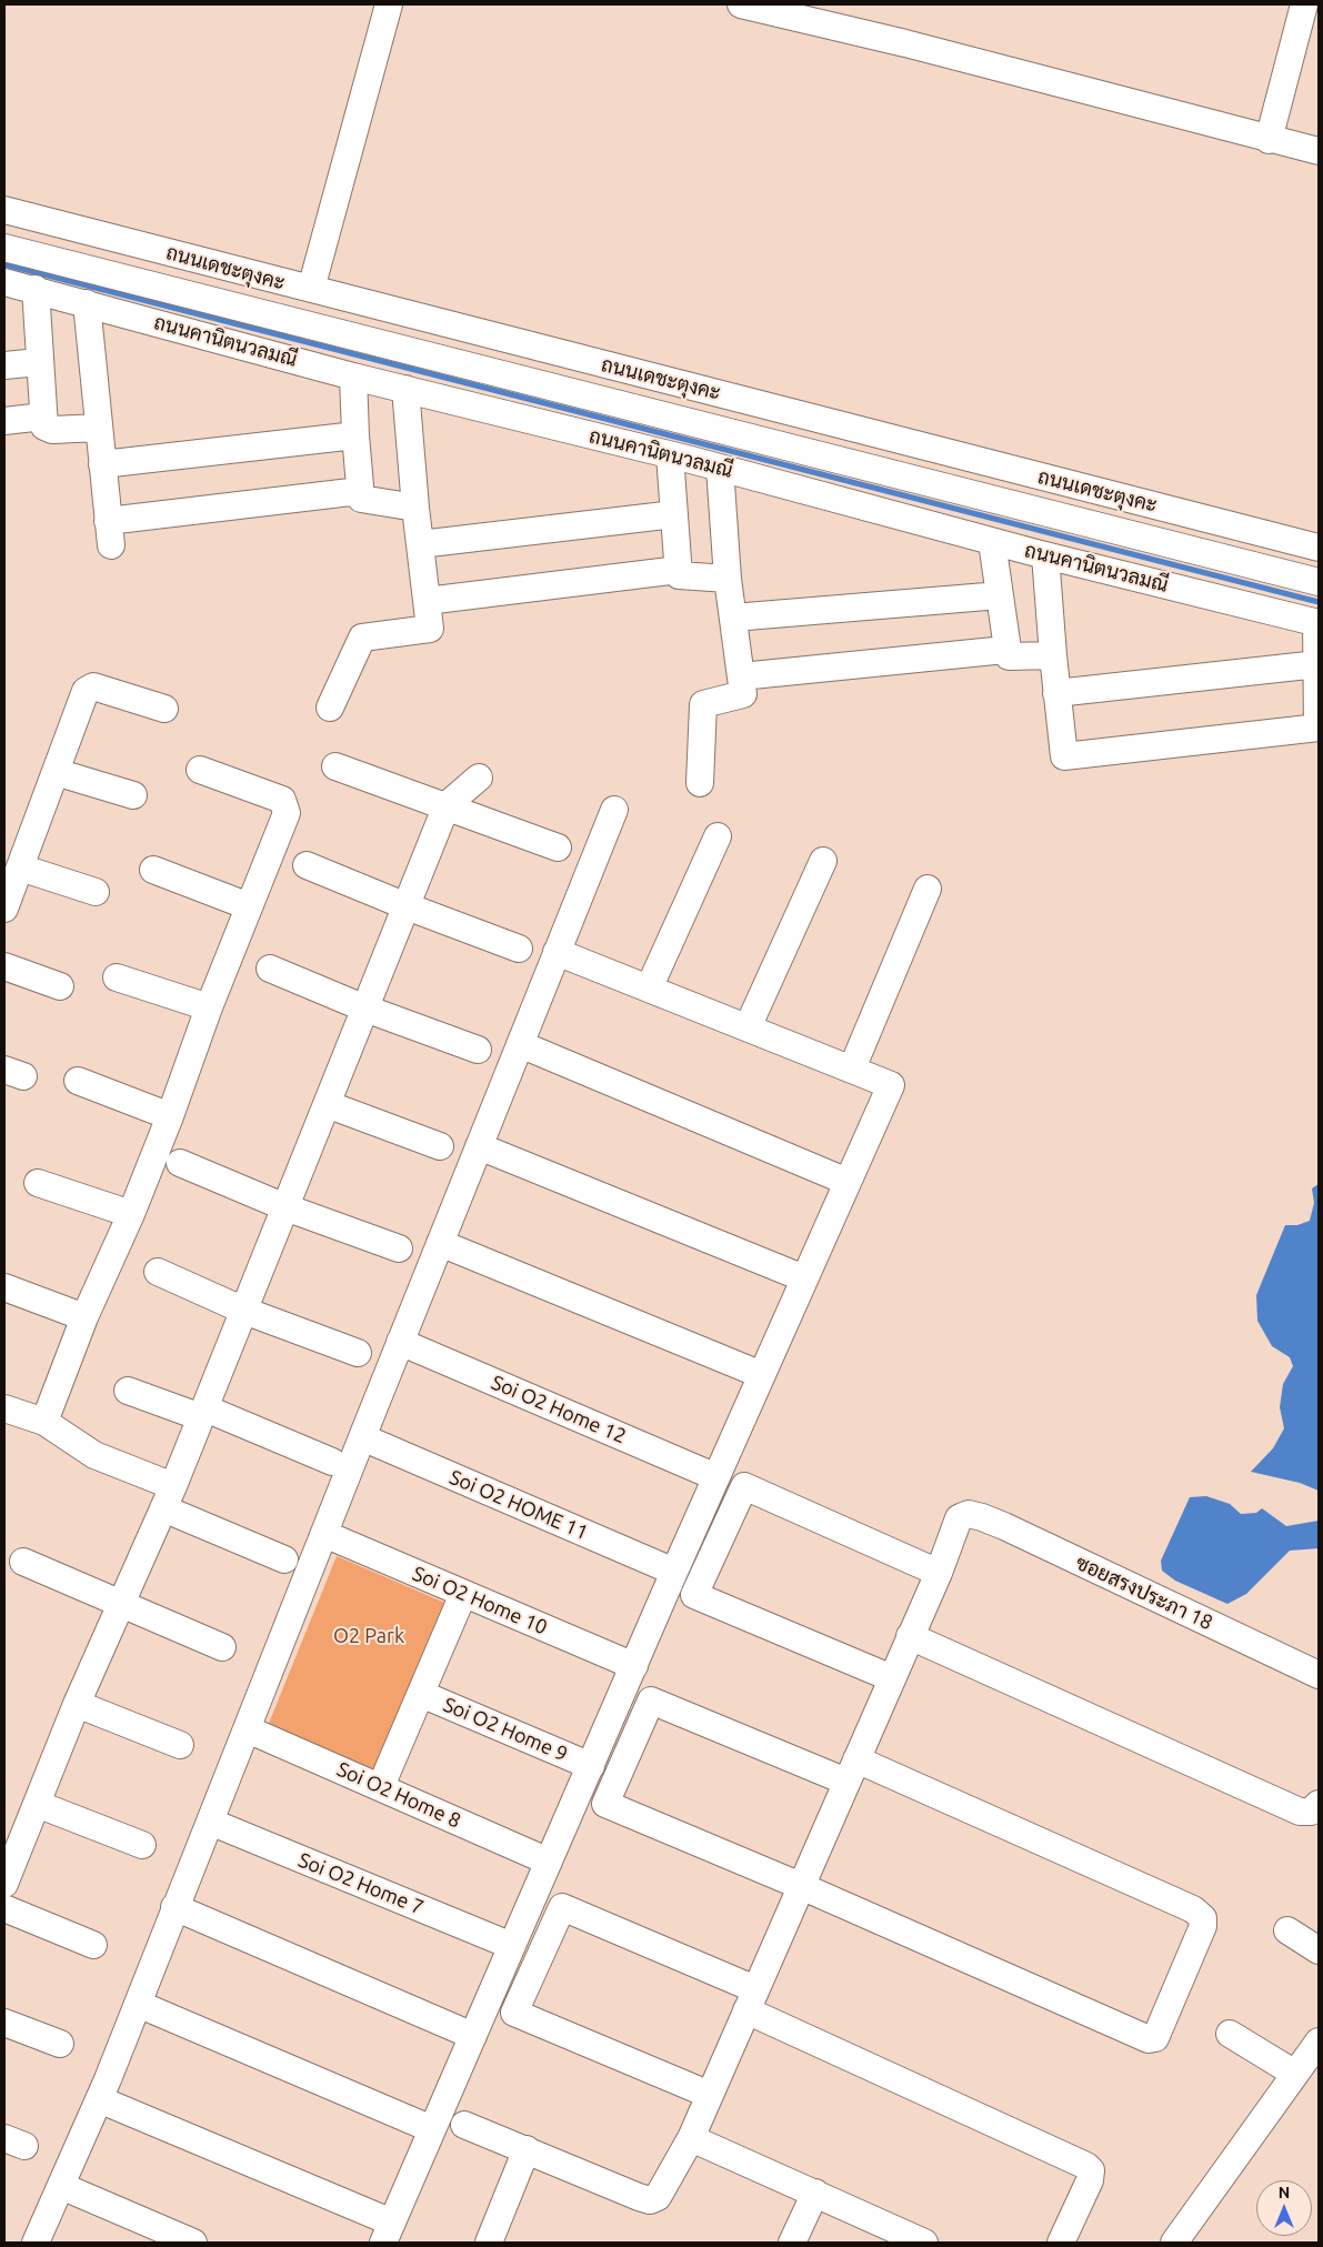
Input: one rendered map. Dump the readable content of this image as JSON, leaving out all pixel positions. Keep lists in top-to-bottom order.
{
  "streets": {
    "street": [
      "ถนนเดชะตุงคะ",
      "ถนนคานิตนวลมณี",
      "Soi O2 Home 12",
      "Soi O2 HOME 11",
      "ซอยสรงประภา 18",
      "Soi O2 Home 10",
      "Soi O2 Home 9",
      "Soi O2 Home 8",
      "Soi O2 Home 7"
    ]
  },
  "crossings": [
    ["ถนนเดชะตุงคะ", "ถนนคานิตนวลมณี"]
  ],
  "parks": ["O2 Park"],
  "north": "top"
}
